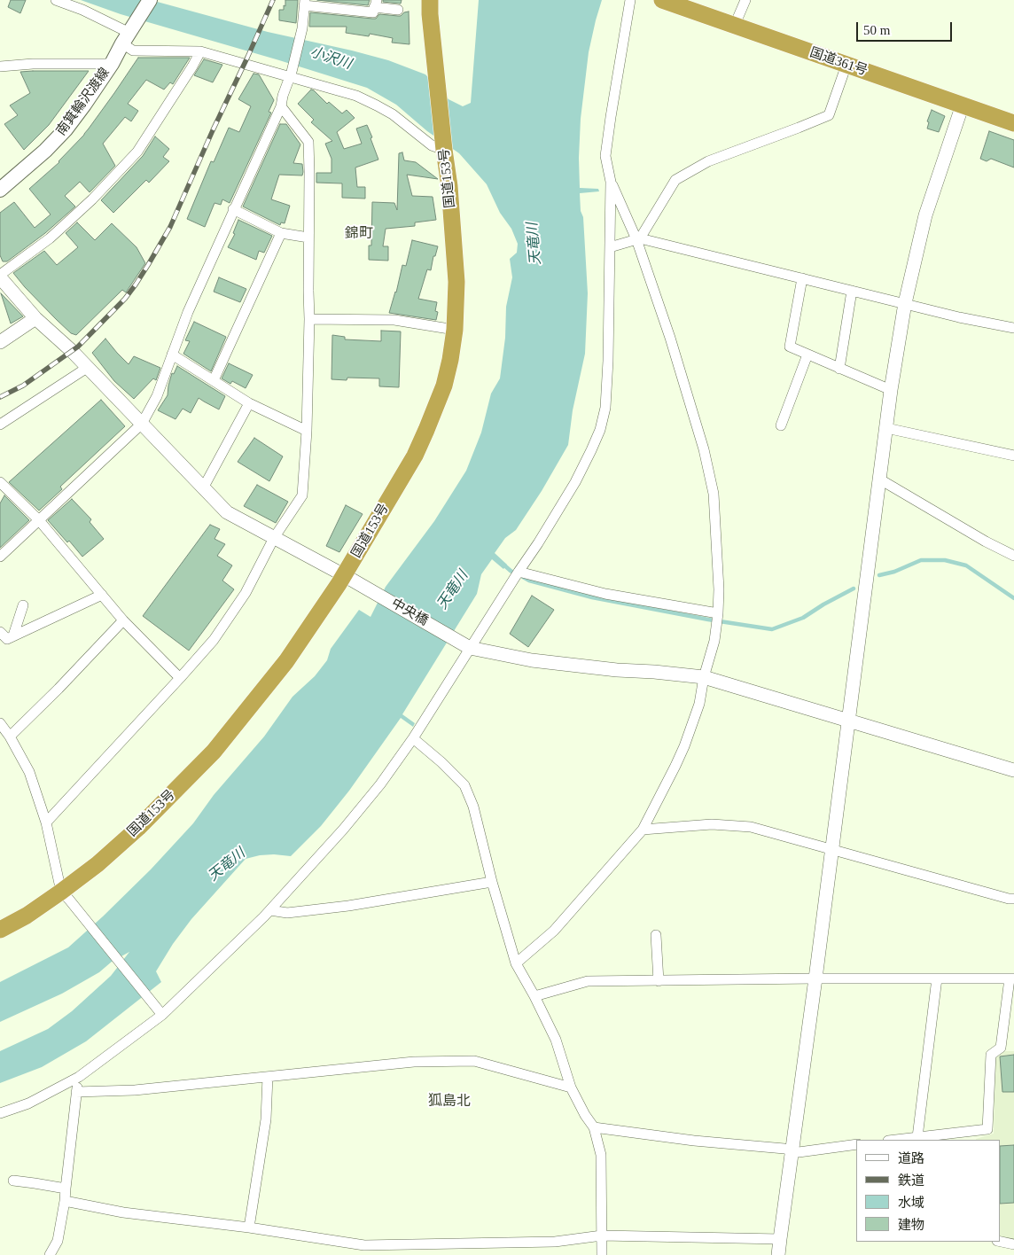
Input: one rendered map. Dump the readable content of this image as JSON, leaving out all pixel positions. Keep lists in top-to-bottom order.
{
  "streets": {
    "highway": ["国道361号", "国道153号"],
    "main road": ["南箕輪沢渡線"],
    "street": ["中央橋"]
  },
  "crossings": [
    ["国道153号", "中央橋"]
  ],
  "districts": ["錦町", "狐島北"],
  "water": ["小沢川", "天竜川"],
  "legend": [
    "道路",
    "鉄道",
    "水域",
    "建物"
  ],
  "scale_bar": "50 m"
}
